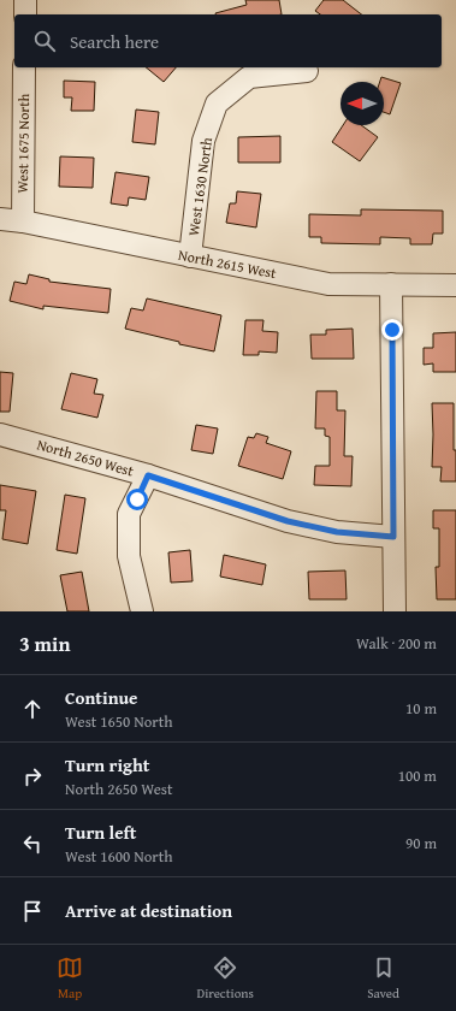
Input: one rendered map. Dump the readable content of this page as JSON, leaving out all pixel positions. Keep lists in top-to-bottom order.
{
  "streets": {
    "street": [
      "West 1675 North",
      "West 1630 North",
      "North 2615 West",
      "North 2650 West"
    ]
  },
  "crossings": [
    ["West 1675 North", "North 2615 West"],
    ["West 1630 North", "North 2615 West"]
  ],
  "north": "left",
  "page": {
    "search": "Search here",
    "heading": ["3 min", "Walk · 200 m"],
    "list": [
      ["Continue", "West 1650 North", "10 m"],
      ["Turn right", "North 2650 West", "100 m"],
      ["Turn left", "West 1600 North", "90 m"],
      "Arrive at destination"
    ],
    "nav": ["Map", "Directions", "Saved"]
  }
}
